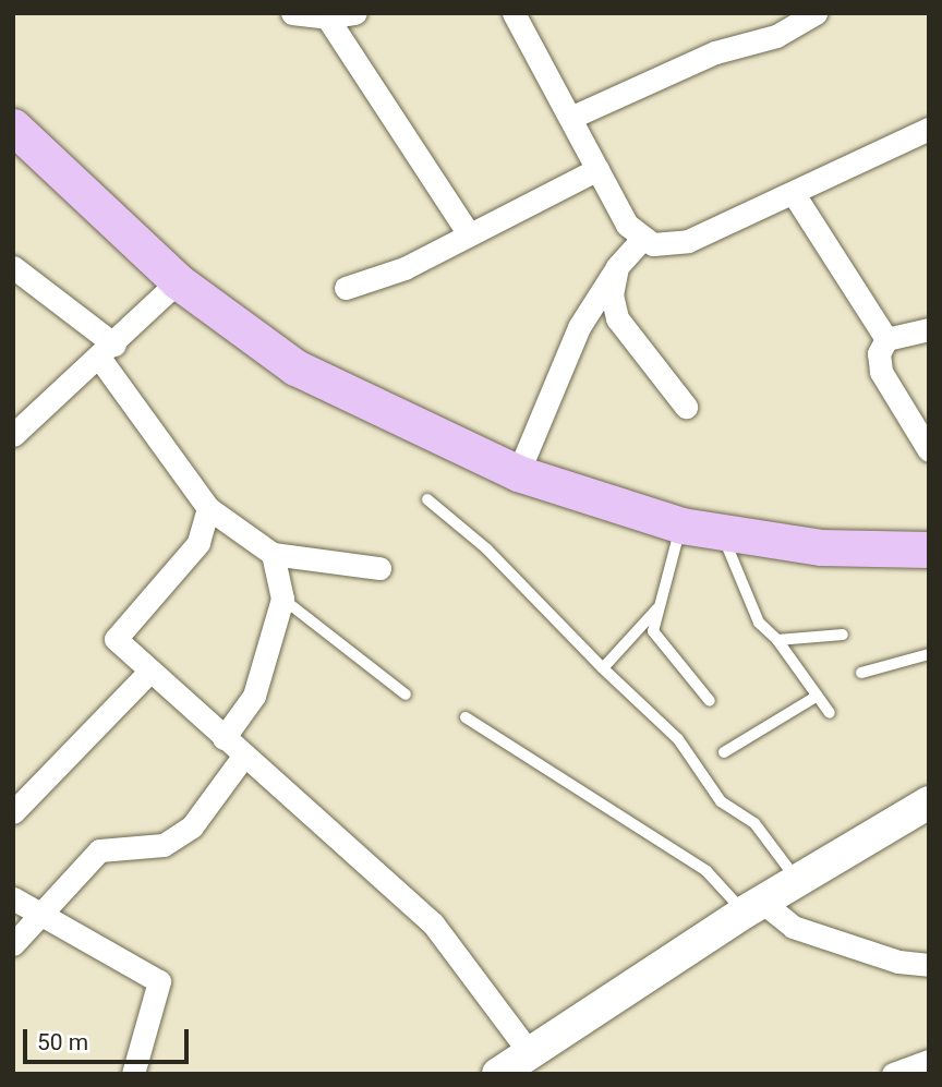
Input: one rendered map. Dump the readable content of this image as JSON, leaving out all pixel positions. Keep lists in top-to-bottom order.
{
  "scale_bar": "50 m"
}
